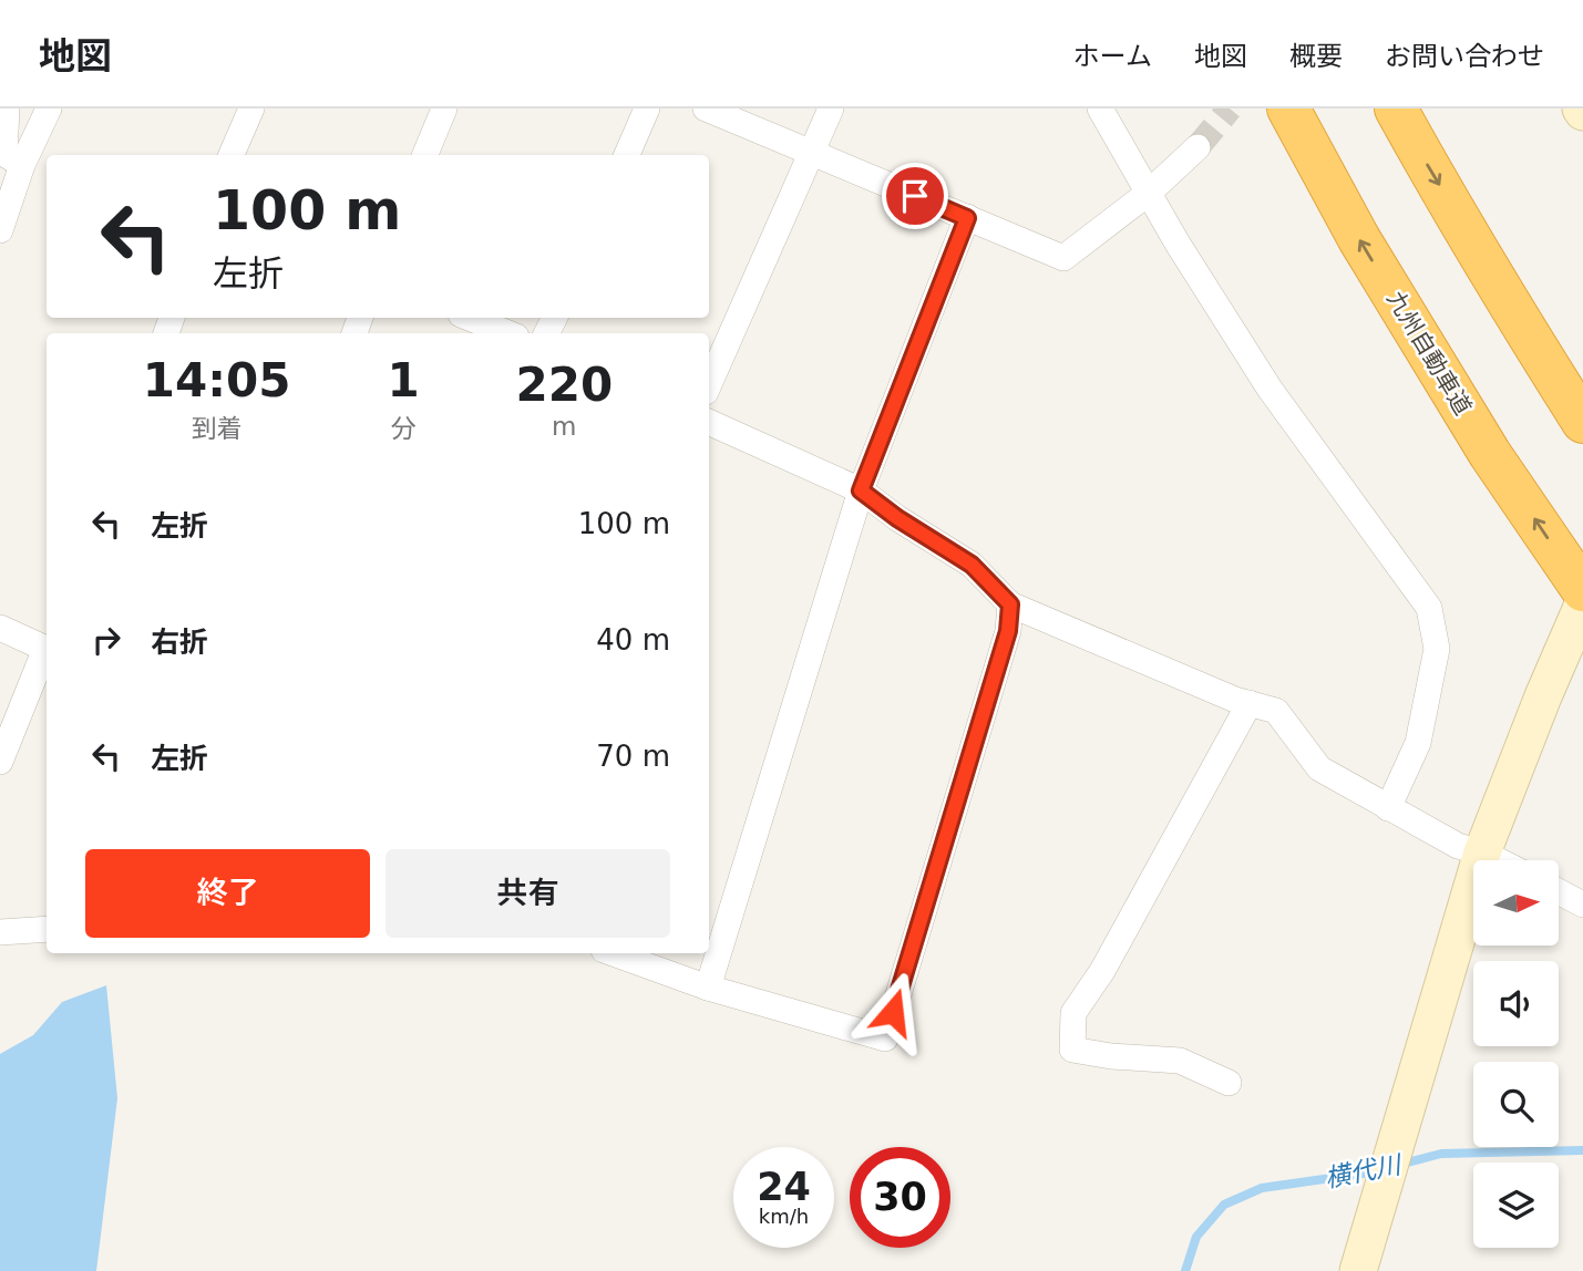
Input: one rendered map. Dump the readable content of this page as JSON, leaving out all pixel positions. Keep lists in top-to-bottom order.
{
  "streets": {
    "highway": ["九州自動車道"]
  },
  "water": ["横代川"],
  "north": "right",
  "page": {
    "header": "地図",
    "nav": [
      "ホーム",
      "地図",
      "概要",
      "お問い合わせ"
    ],
    "turn": ["100 m", "左折"],
    "eta": [
      "14:05",
      "到着",
      "1",
      "分",
      "220",
      "m"
    ],
    "list": [
      {
        "name": "左折",
        "value": "100 m"
      },
      {
        "name": "右折",
        "value": "40 m"
      },
      {
        "name": "左折",
        "value": "70 m"
      }
    ],
    "buttons": ["終了", "共有"],
    "speed": "24 km/h",
    "limit": "30"
  }
}
